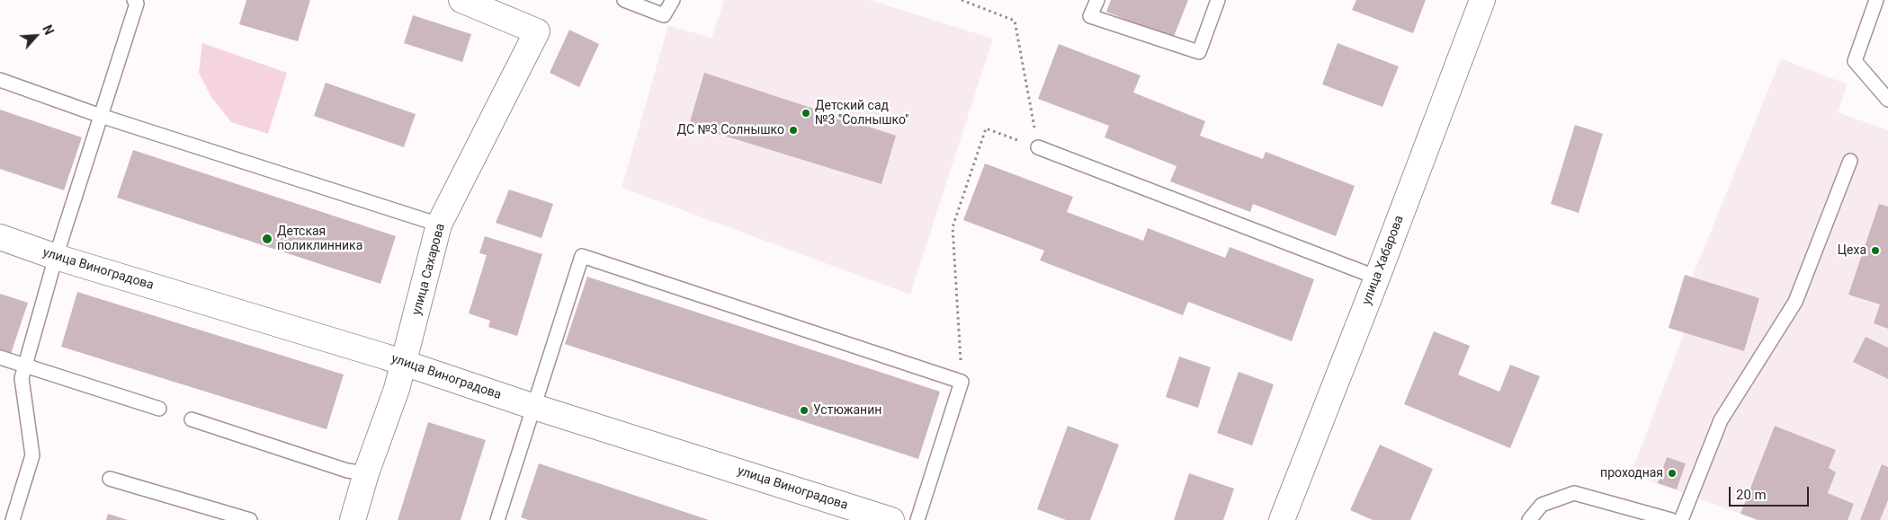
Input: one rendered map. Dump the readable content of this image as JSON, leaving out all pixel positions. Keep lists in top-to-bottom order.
{
  "streets": {
    "street": ["улица Хабарова", "улица Виноградова", "улица Сахарова"]
  },
  "crossings": [
    ["улица Виноградова", "улица Сахарова"]
  ],
  "places": [
    "Детский сад №3 \"Солнышко\"",
    "ДС №3 Солнышко",
    "Детская поликлинника",
    "Цеха",
    "Устюжанин",
    "проходная"
  ],
  "scale_bar": "20 m",
  "north": "top right"
}
